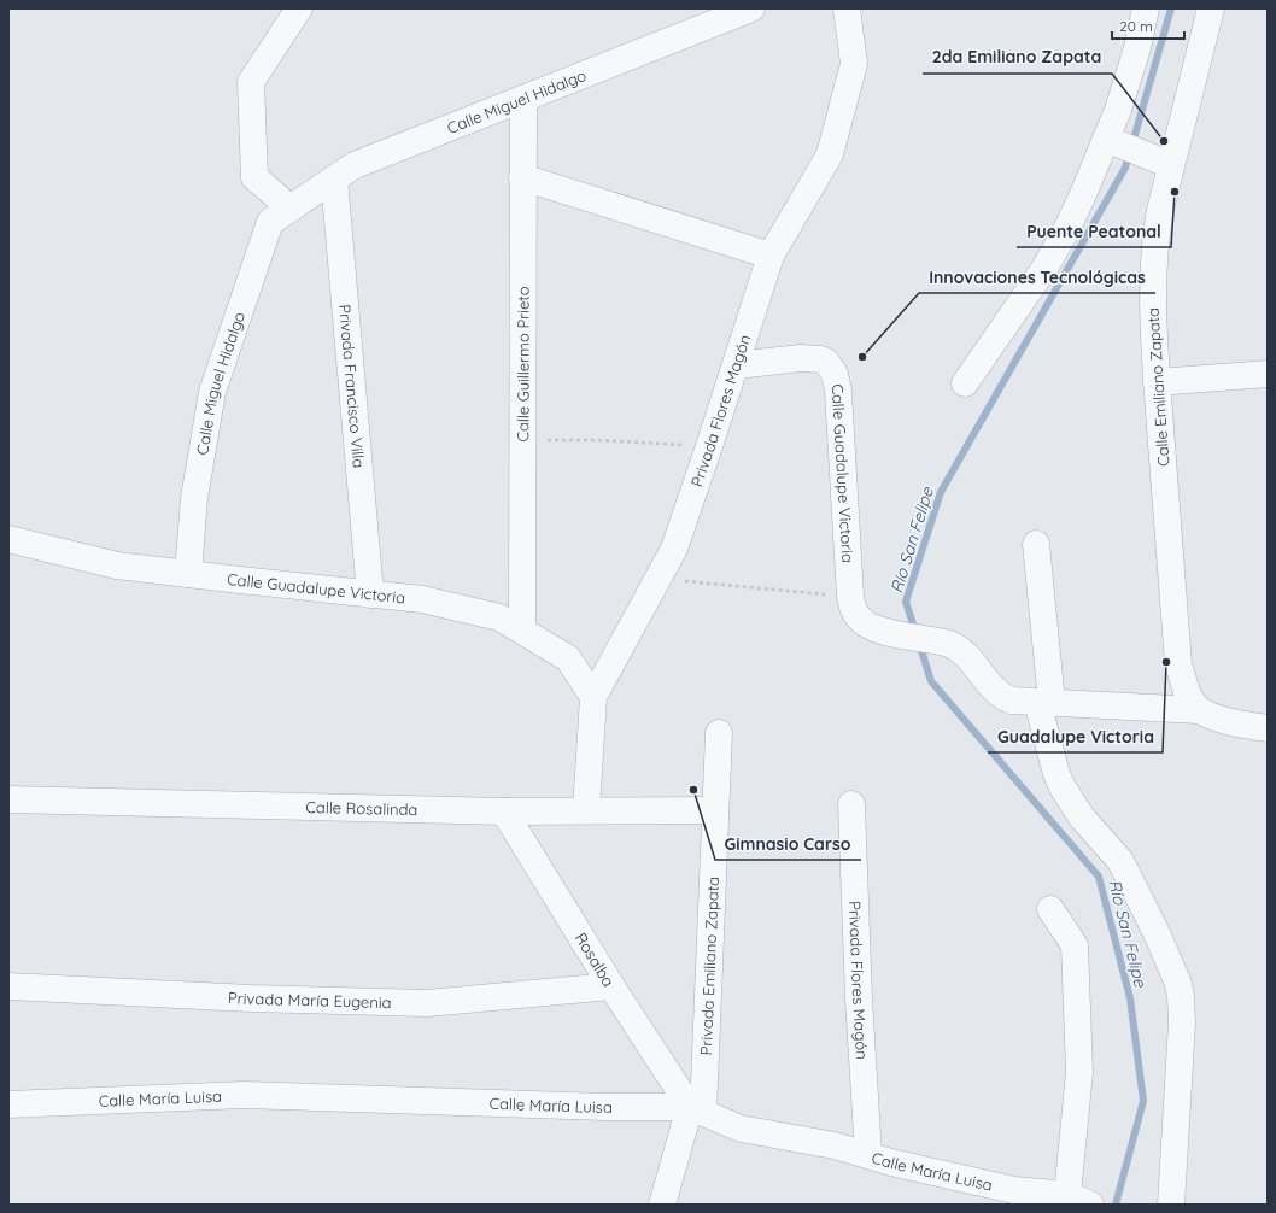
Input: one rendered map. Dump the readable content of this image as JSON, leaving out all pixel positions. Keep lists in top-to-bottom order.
{
  "streets": {
    "street": [
      "Calle Miguel Hidalgo",
      "Calle Guillermo Prieto",
      "Privada Francisco Villa",
      "Calle Emiliano Zapata",
      "Privada Flores Magón",
      "Calle Guadalupe Victoria",
      "Calle Rosalinda",
      "Rosalba",
      "Privada Emiliano Zapata",
      "Privada María Eugenia",
      "Calle María Luisa"
    ]
  },
  "crossings": [
    ["Calle Miguel Hidalgo", "Calle Guillermo Prieto"],
    ["Calle Miguel Hidalgo", "Privada Francisco Villa"],
    ["Calle Miguel Hidalgo", "Calle Guadalupe Victoria"],
    ["Calle Guillermo Prieto", "Calle Guadalupe Victoria"],
    ["Privada Francisco Villa", "Calle Guadalupe Victoria"],
    ["Privada Flores Magón", "Calle Guadalupe Victoria"],
    ["Privada Flores Magón", "Calle Rosalinda"],
    ["Privada Flores Magón", "Calle María Luisa"],
    ["Calle Rosalinda", "Rosalba"],
    ["Calle Rosalinda", "Privada Emiliano Zapata"],
    ["Rosalba", "Privada Emiliano Zapata"],
    ["Rosalba", "Privada María Eugenia"],
    ["Rosalba", "Calle María Luisa"],
    ["Privada Emiliano Zapata", "Calle María Luisa"]
  ],
  "water": ["Río San Felipe"],
  "places": [
    "2da Emiliano Zapata",
    "Puente Peatonal",
    "Innovaciones Tecnológicas",
    "Guadalupe Victoria",
    "Gimnasio Carso"
  ],
  "scale_bar": "20 m"
}
